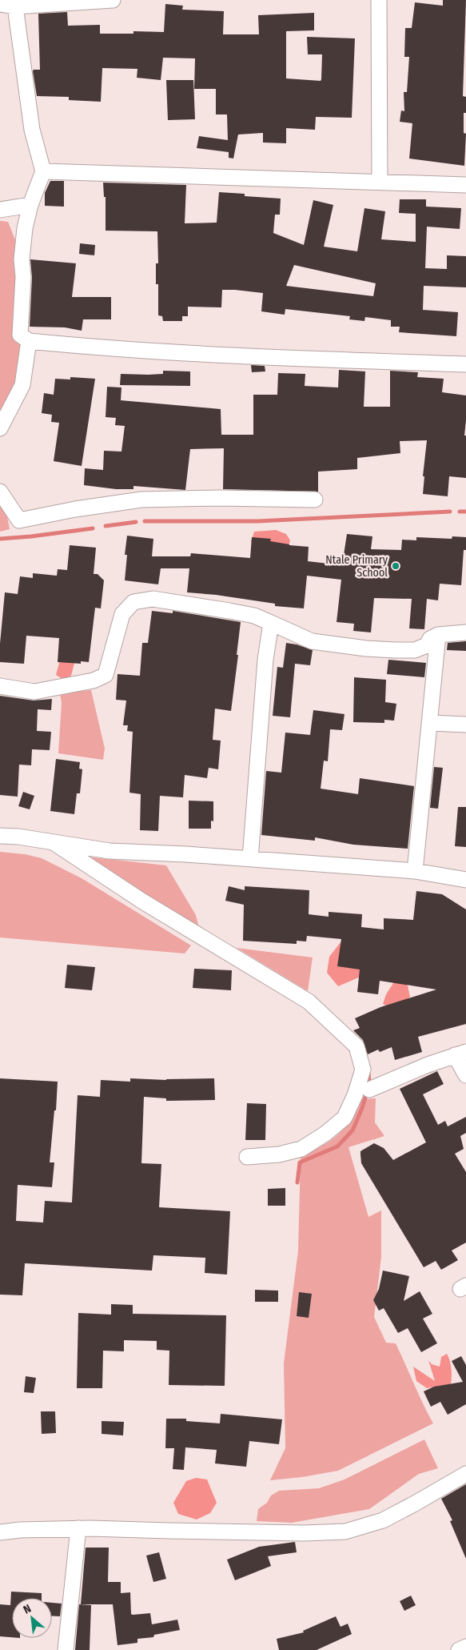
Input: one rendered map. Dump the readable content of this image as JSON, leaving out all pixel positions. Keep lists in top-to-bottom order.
{
  "places": ["Ntale Primary School"],
  "north": "top left"
}
